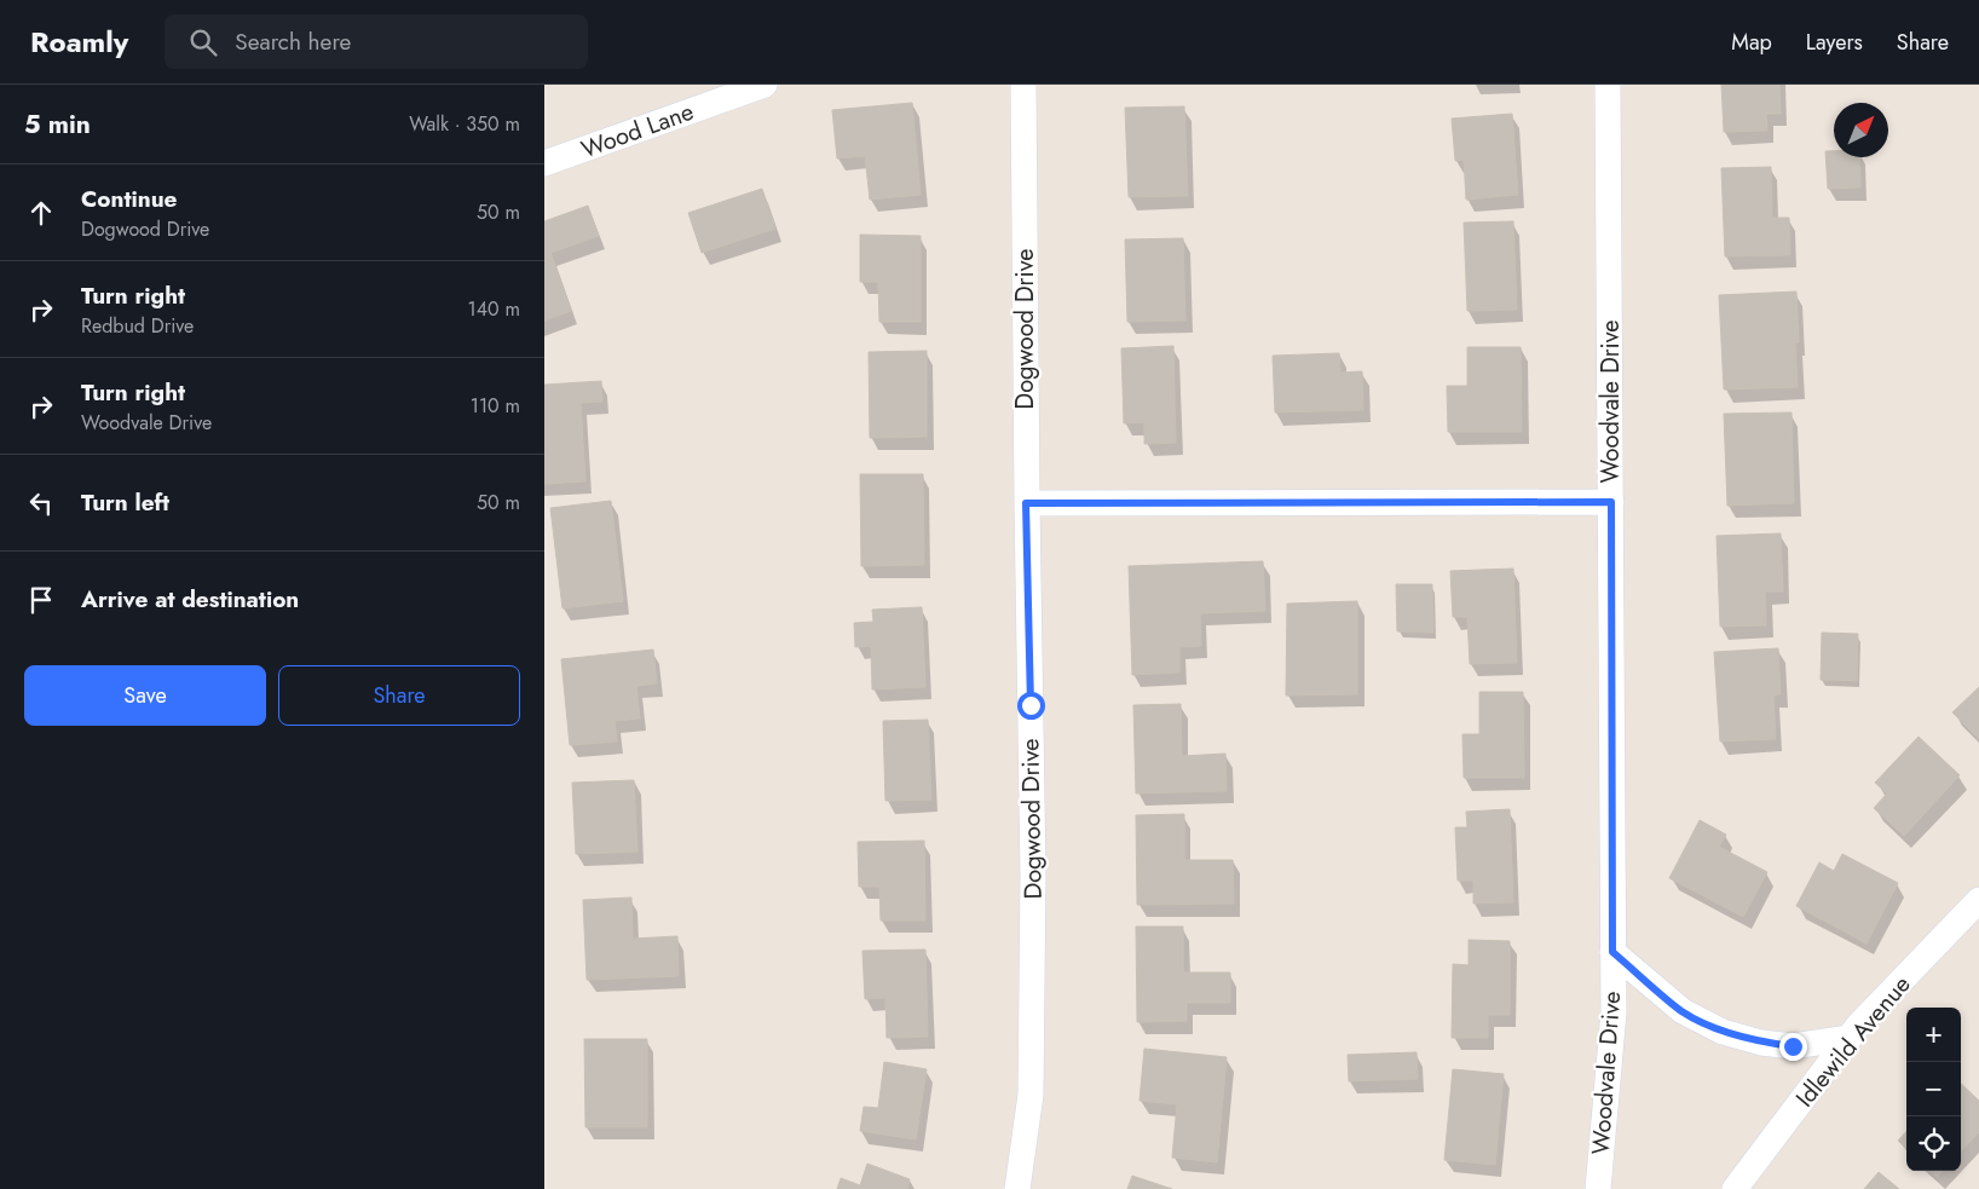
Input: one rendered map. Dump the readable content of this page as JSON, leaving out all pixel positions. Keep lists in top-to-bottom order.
{
  "streets": {
    "street": [
      "Wood Lane",
      "Dogwood Drive",
      "Woodvale Drive",
      "Idlewild Avenue"
    ]
  },
  "north": "top right",
  "page": {
    "header": "Roamly",
    "search": "Search here",
    "nav": ["Map", "Layers", "Share"],
    "heading": ["5 min", "Walk · 350 m"],
    "list": [
      ["Continue", "Dogwood Drive", "50 m"],
      ["Turn right", "Redbud Drive", "140 m"],
      ["Turn right", "Woodvale Drive", "110 m"],
      ["Turn left", "50 m"],
      "Arrive at destination"
    ],
    "buttons": ["Save", "Share"],
    "map_buttons": ["+", "−"]
  }
}
